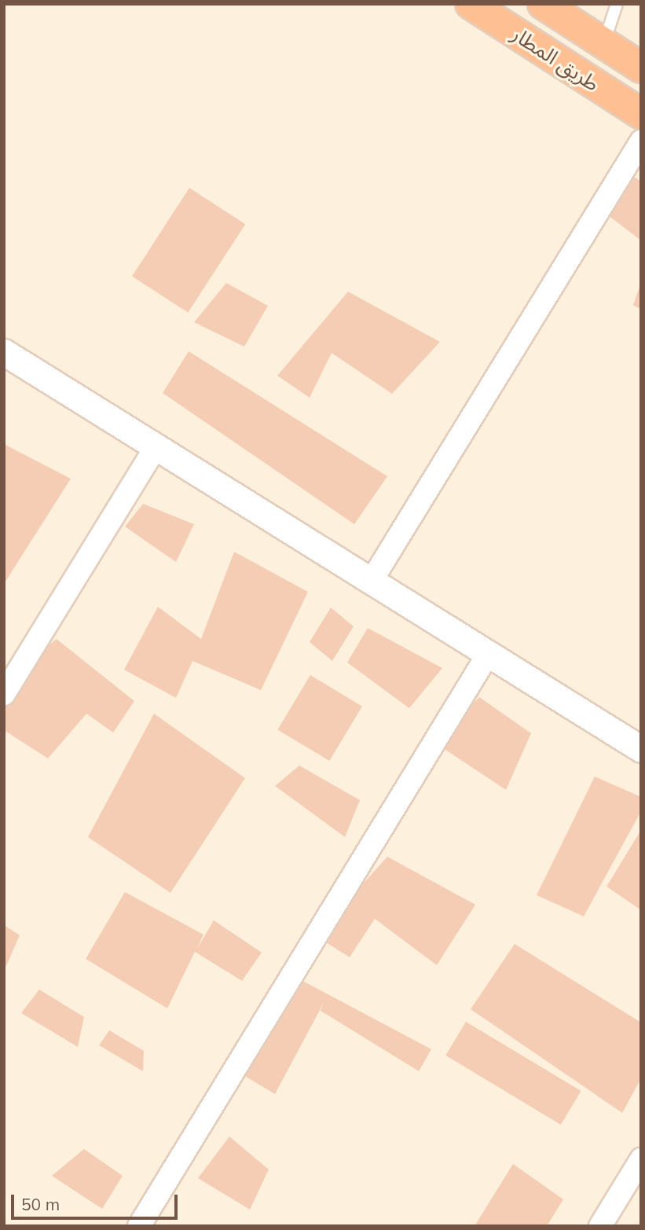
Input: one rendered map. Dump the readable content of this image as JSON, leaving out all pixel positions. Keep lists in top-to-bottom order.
{
  "streets": {
    "highway": ["طريق المطار"]
  },
  "scale_bar": "50 m"
}
